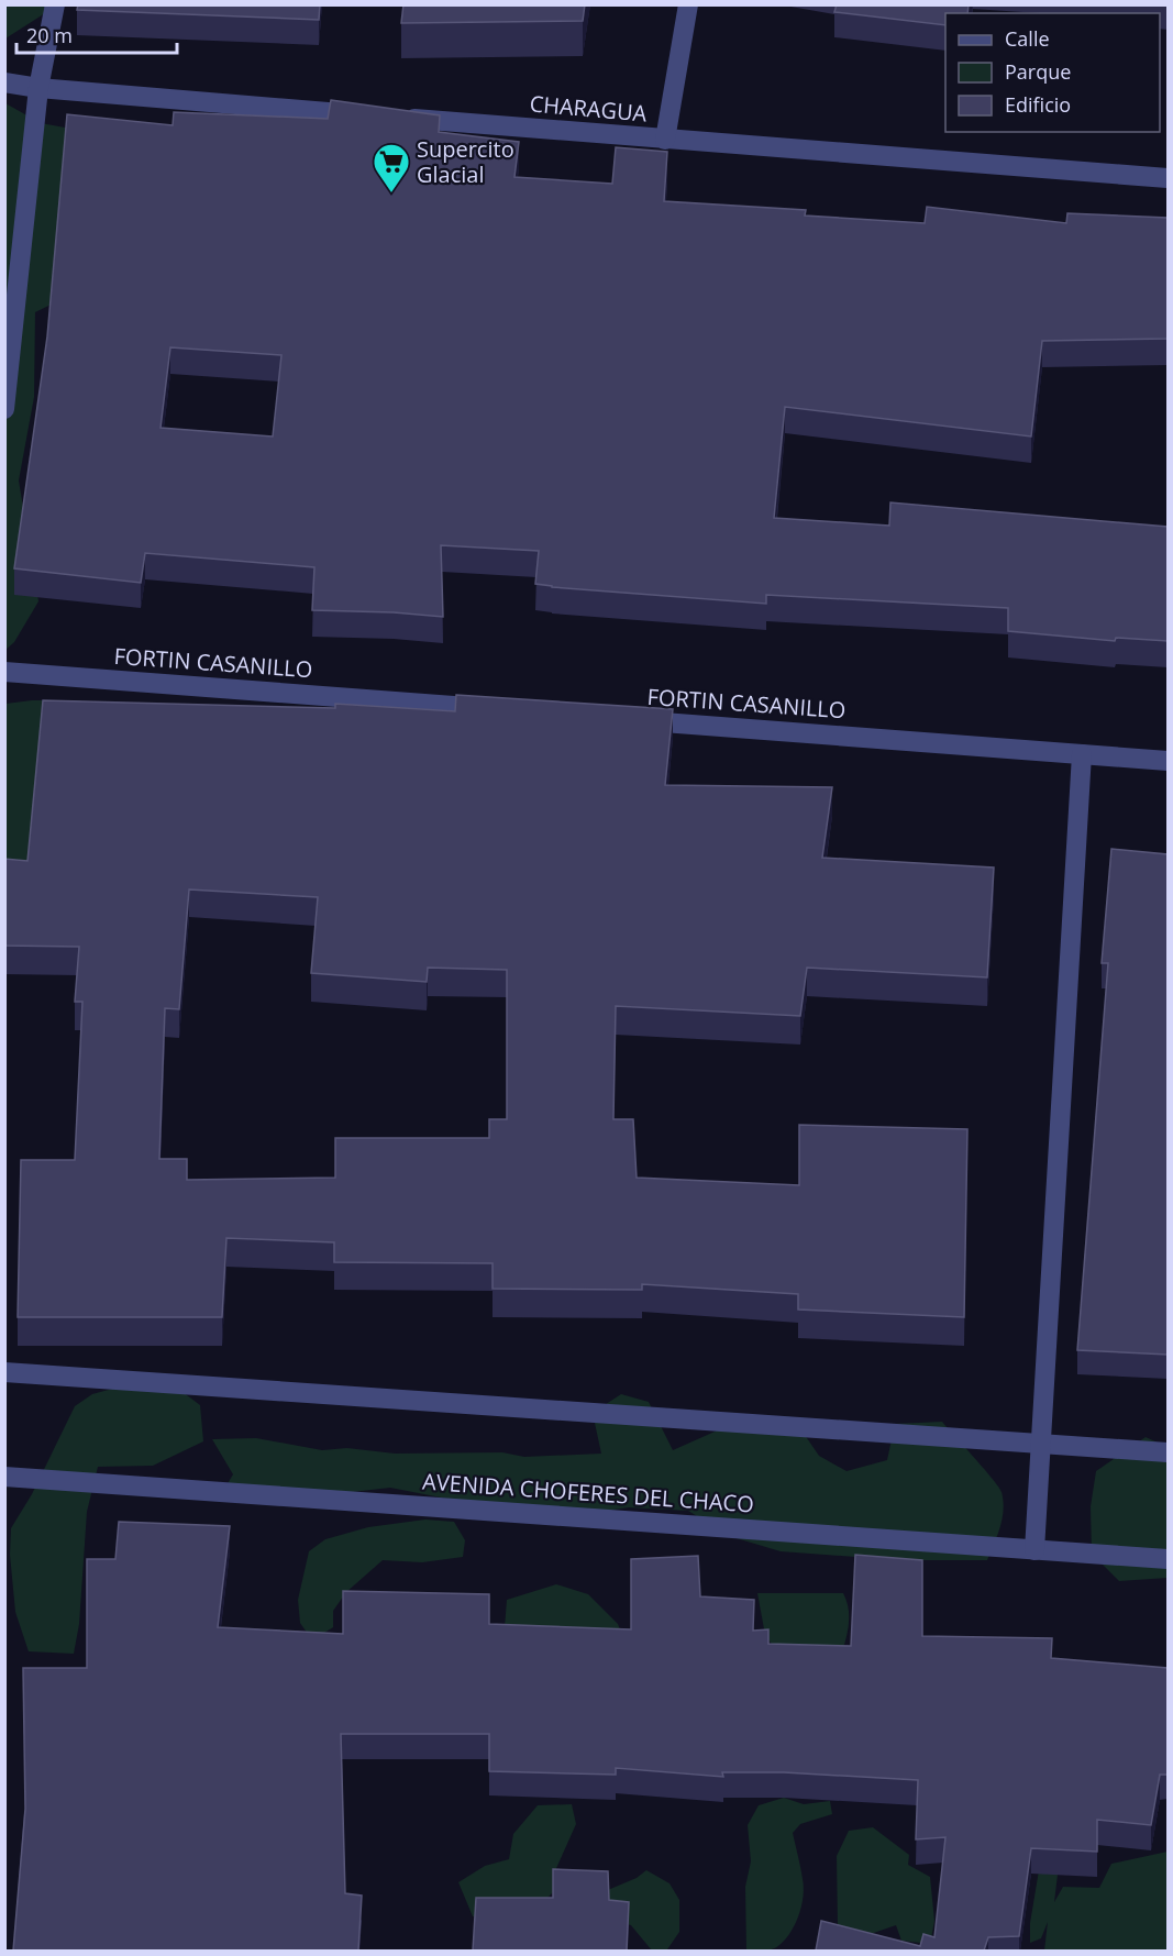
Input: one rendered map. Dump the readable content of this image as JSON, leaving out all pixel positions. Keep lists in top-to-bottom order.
{
  "streets": {
    "street": ["CHARAGUA", "FORTIN CASANILLO", "AVENIDA CHOFERES DEL CHACO"]
  },
  "places": {
    "supermarket": ["Supercito Glacial"]
  },
  "legend": ["Calle", "Parque", "Edificio"],
  "scale_bar": "20 m"
}
